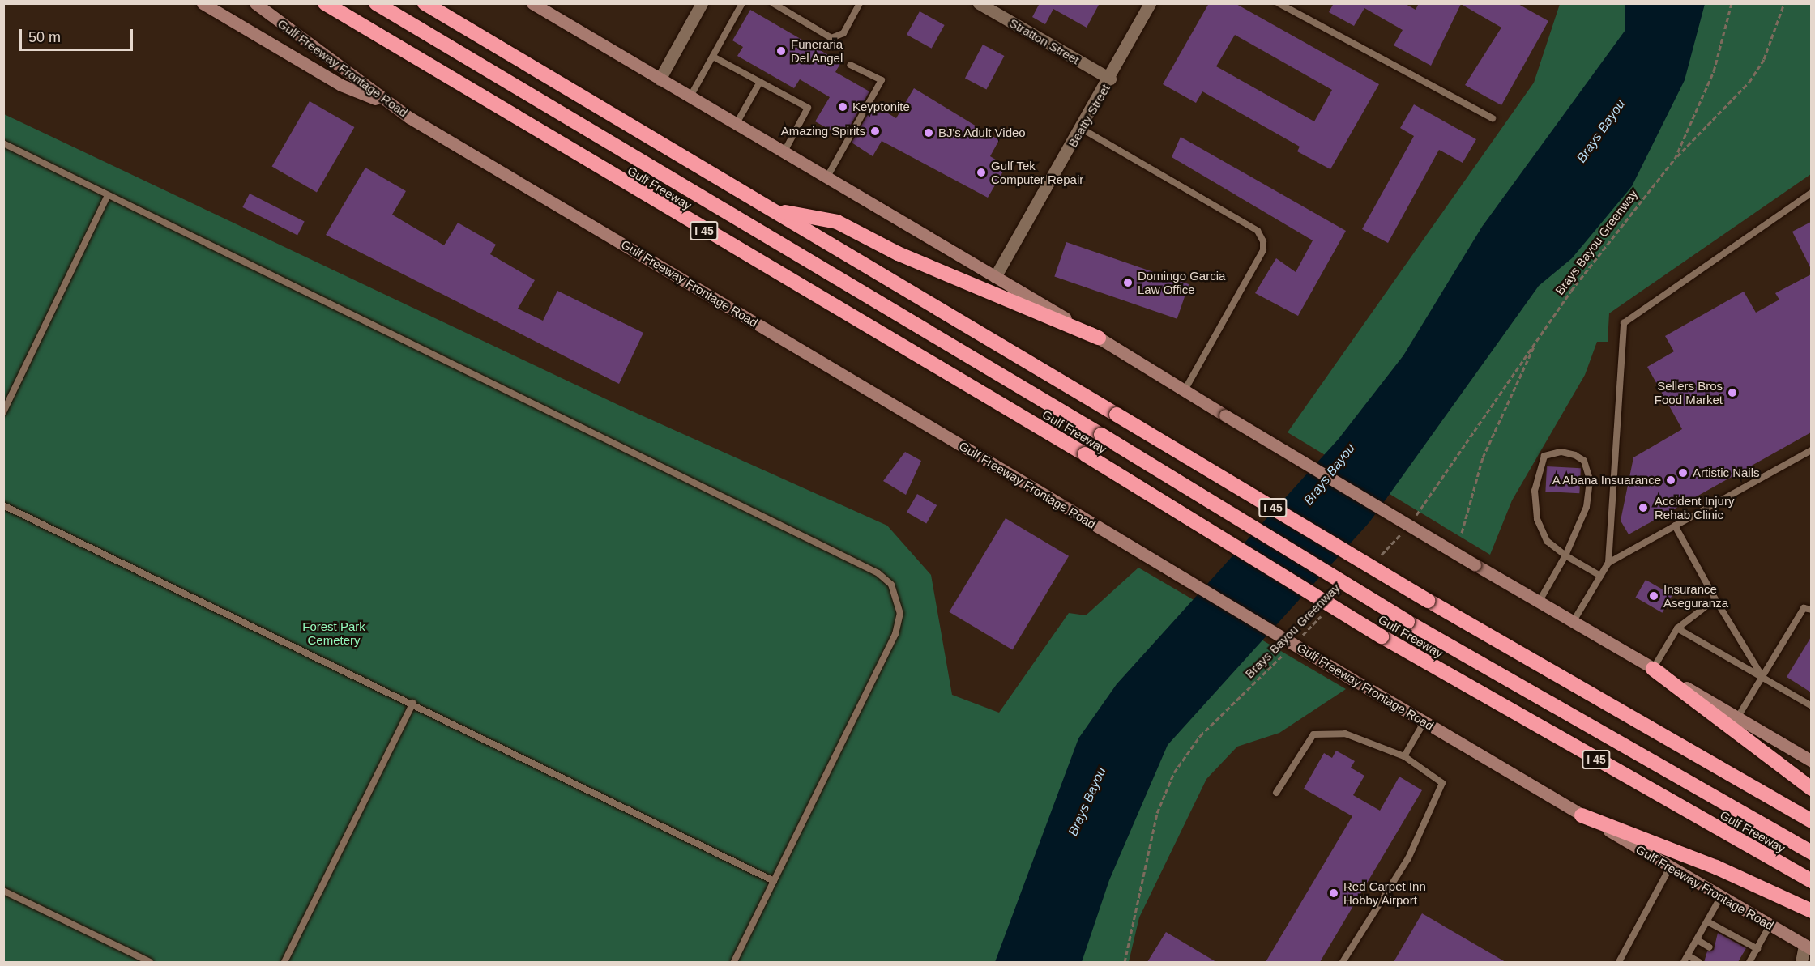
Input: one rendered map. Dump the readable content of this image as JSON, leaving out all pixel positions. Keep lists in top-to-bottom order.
{
  "streets": {
    "highway": ["Gulf Freeway", "I 45"],
    "main road": ["Gulf Freeway Frontage Road"],
    "street": ["Stratton Street", "Beatty Street"],
    "path": ["Brays Bayou Greenway"]
  },
  "crossings": [
    ["Stratton Street", "Beatty Street"]
  ],
  "water": ["Brays Bayou"],
  "parks": ["Forest Park Cemetery"],
  "places": [
    "Funeraria Del Angel",
    "Keyptonite",
    "Amazing Spirits",
    "BJ's Adult Video",
    "Gulf Tek Computer Repair",
    "Domingo Garcia Law Office",
    "Sellers Bros Food Market",
    "Artistic Nails",
    "A Abana Insuarance",
    "Accident Injury Rehab Clinic",
    "Insurance Aseguranza",
    "Red Carpet Inn Hobby Airport"
  ],
  "scale_bar": "50 m"
}
